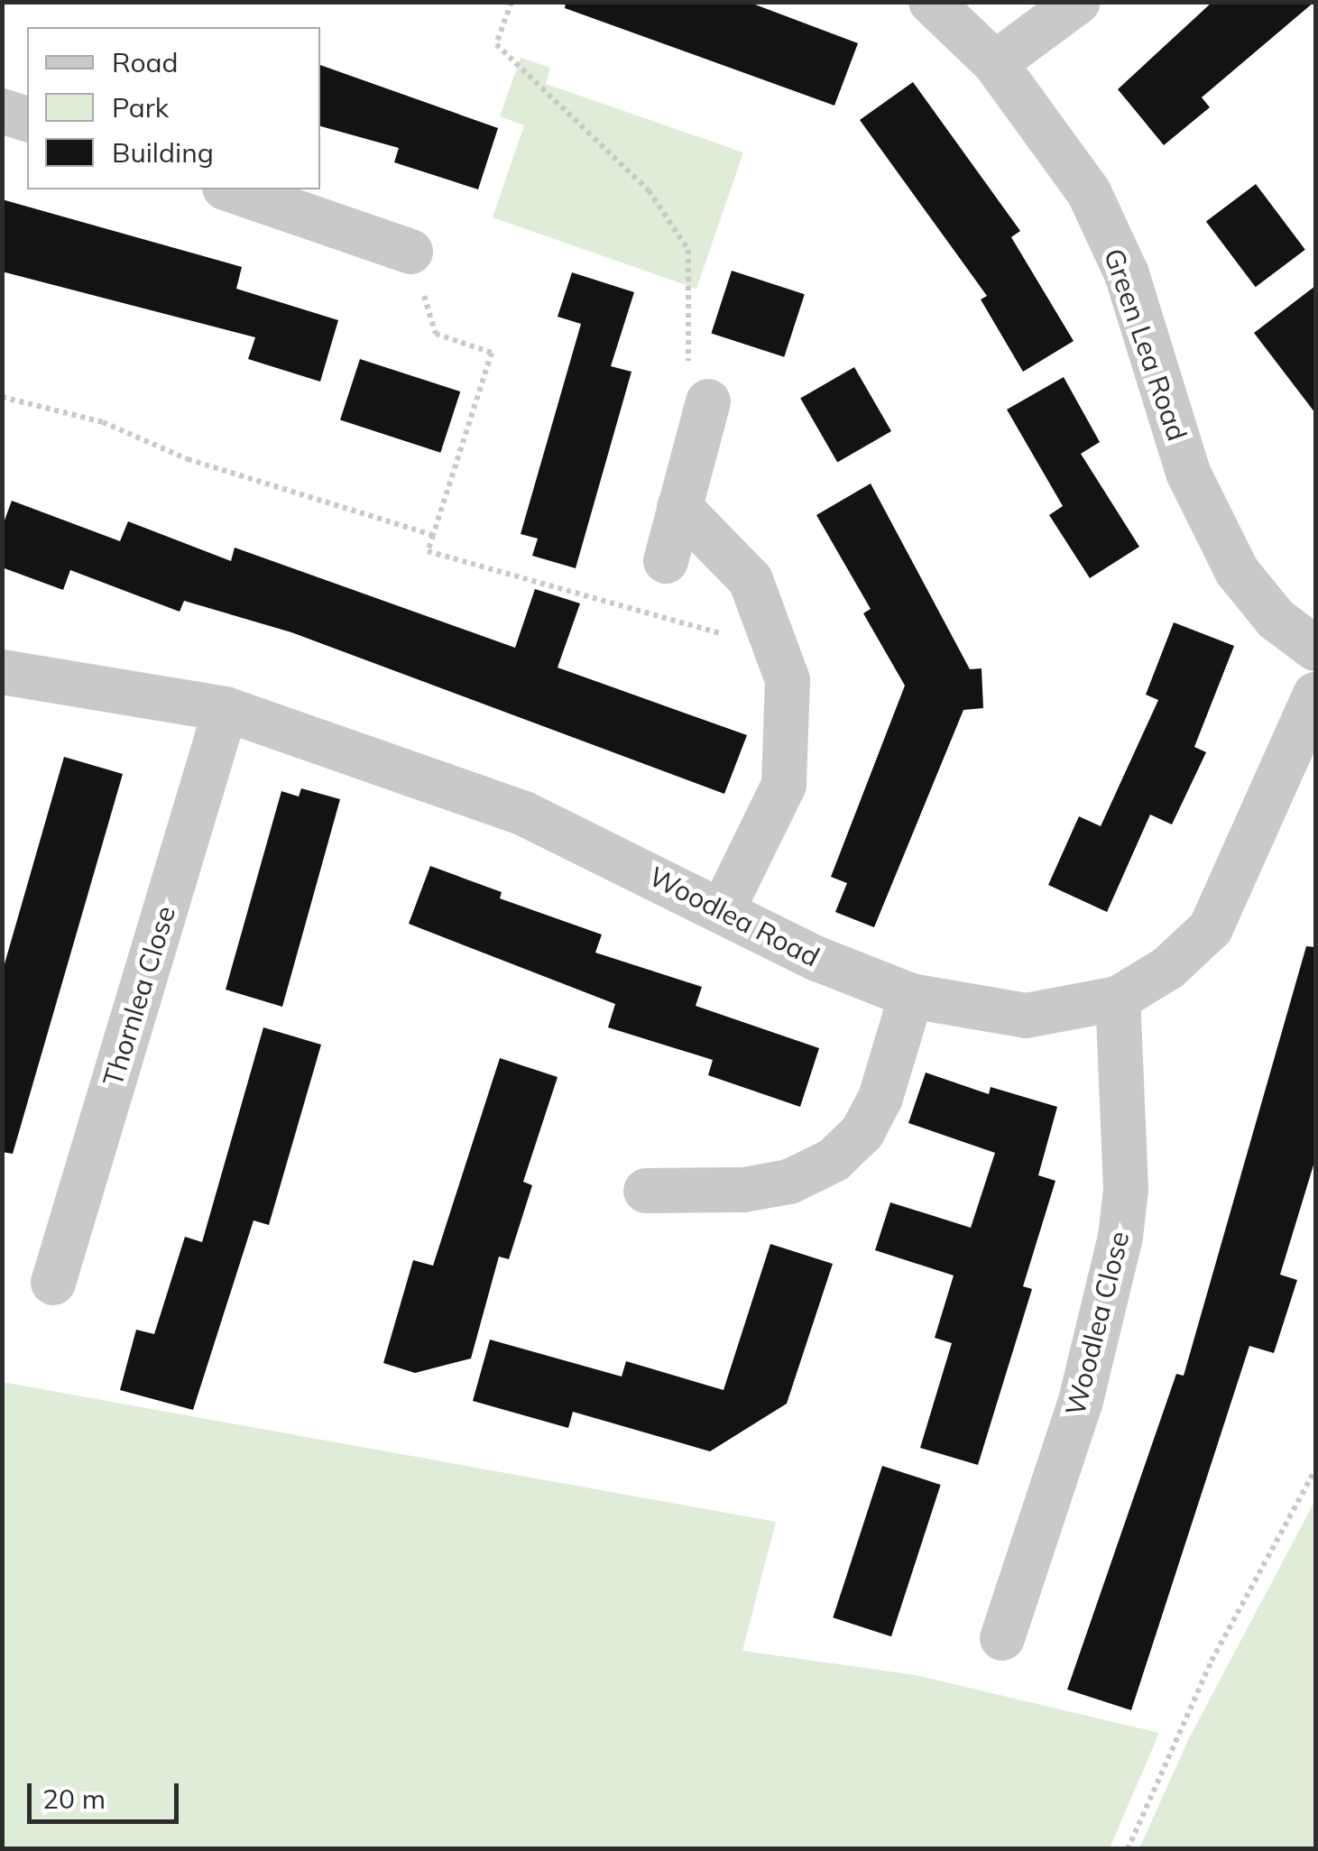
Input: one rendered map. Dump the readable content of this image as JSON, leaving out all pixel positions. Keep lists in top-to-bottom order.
{
  "streets": {
    "street": [
      "Green Lea Road",
      "Woodlea Road",
      "Thornlea Close",
      "Woodlea Close"
    ]
  },
  "crossings": [
    ["Woodlea Road", "Thornlea Close"],
    ["Woodlea Road", "Woodlea Close"]
  ],
  "legend": ["Road", "Park", "Building"],
  "scale_bar": "20 m"
}
